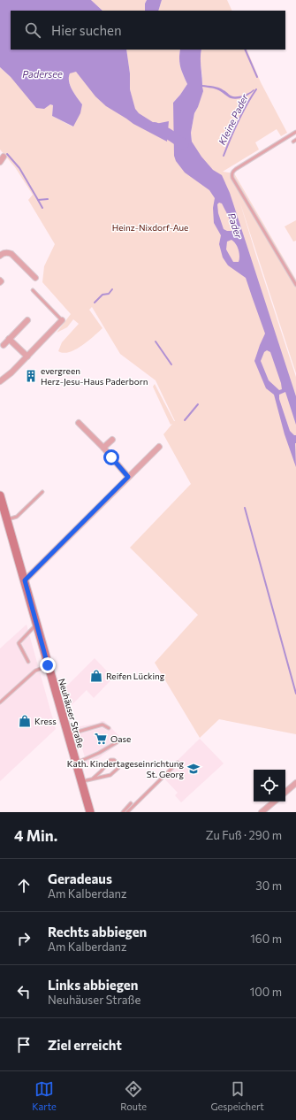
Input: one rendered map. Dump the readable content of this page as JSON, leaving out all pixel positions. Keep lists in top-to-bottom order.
{
  "streets": {
    "main road": ["Neuhäuser Straße"]
  },
  "water": ["Padersee", "Kleine Pader", "Pader"],
  "parks": ["Heinz-Nixdorf-Aue"],
  "places": {
    "building": ["evergreen Herz-Jesu-Haus Paderborn"],
    "shop": ["Reifen Lücking", "Kress"],
    "supermarket": ["Oase"],
    "school or university": ["Kath. Kindertageseinrichtung St. Georg"]
  },
  "page": {
    "search": "Hier suchen",
    "heading": ["4 Min.", "Zu Fuß · 290 m"],
    "list": [
      ["Geradeaus", "Am Kalberdanz", "30 m"],
      ["Rechts abbiegen", "Am Kalberdanz", "160 m"],
      ["Links abbiegen", "Neuhäuser Straße", "100 m"],
      "Ziel erreicht"
    ],
    "nav": ["Karte", "Route", "Gespeichert"]
  }
}
